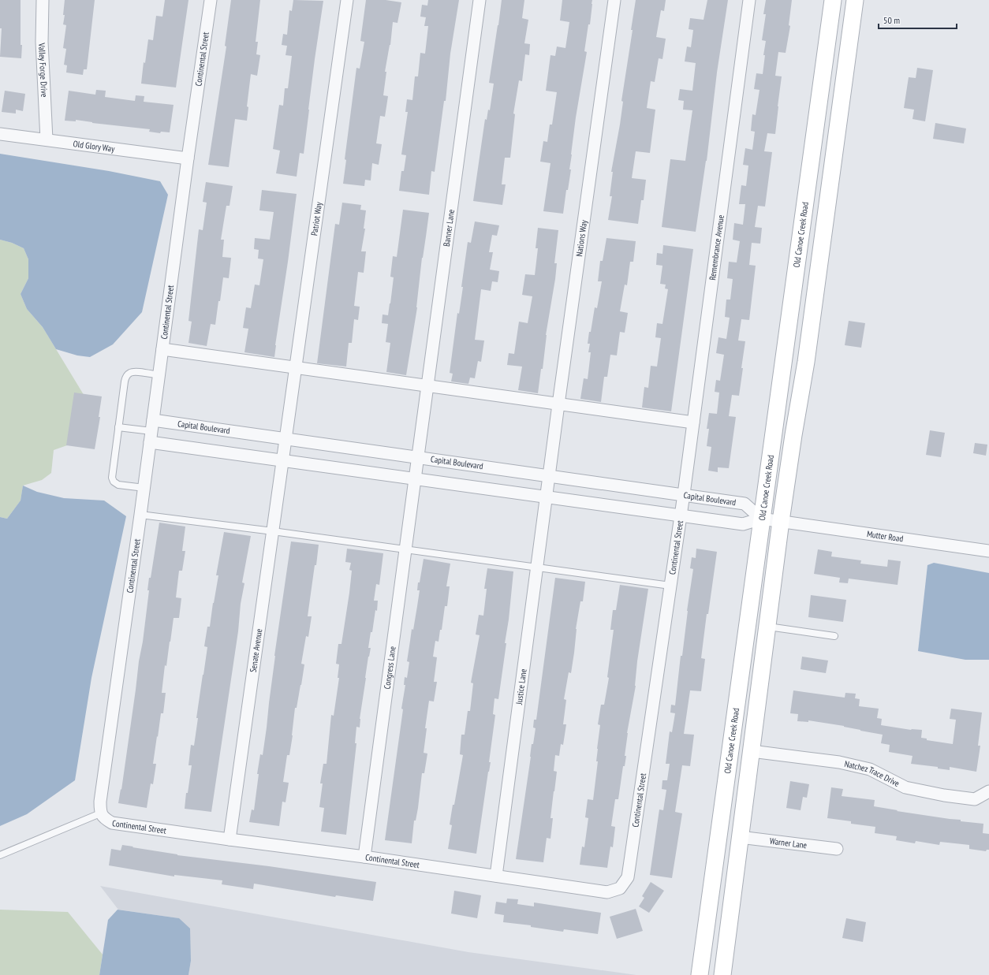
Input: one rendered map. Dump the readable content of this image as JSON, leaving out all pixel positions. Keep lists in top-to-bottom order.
{
  "streets": {
    "main road": ["Old Canoe Creek Road"],
    "street": [
      "Continental Street",
      "Valley Forge Drive",
      "Old Glory Way",
      "Patriot Way",
      "Banner Lane",
      "Nations Way",
      "Remembrance Avenue",
      "Capital Boulevard",
      "Mutter Road",
      "Senate Avenue",
      "Congress Lane",
      "Justice Lane",
      "Natchez Trace Drive",
      "Warner Lane"
    ]
  },
  "crossings": [
    ["Continental Street", "Old Glory Way"],
    ["Continental Street", "Remembrance Avenue"],
    ["Continental Street", "Capital Boulevard"],
    ["Continental Street", "Senate Avenue"],
    ["Continental Street", "Congress Lane"],
    ["Continental Street", "Justice Lane"],
    ["Valley Forge Drive", "Old Glory Way"],
    ["Patriot Way", "Capital Boulevard"],
    ["Patriot Way", "Senate Avenue"],
    ["Banner Lane", "Capital Boulevard"],
    ["Banner Lane", "Congress Lane"],
    ["Old Canoe Creek Road", "Capital Boulevard"],
    ["Old Canoe Creek Road", "Mutter Road"],
    ["Nations Way", "Capital Boulevard"],
    ["Nations Way", "Justice Lane"],
    ["Remembrance Avenue", "Capital Boulevard"],
    ["Capital Boulevard", "Mutter Road"]
  ],
  "scale_bar": "50 m"
}
